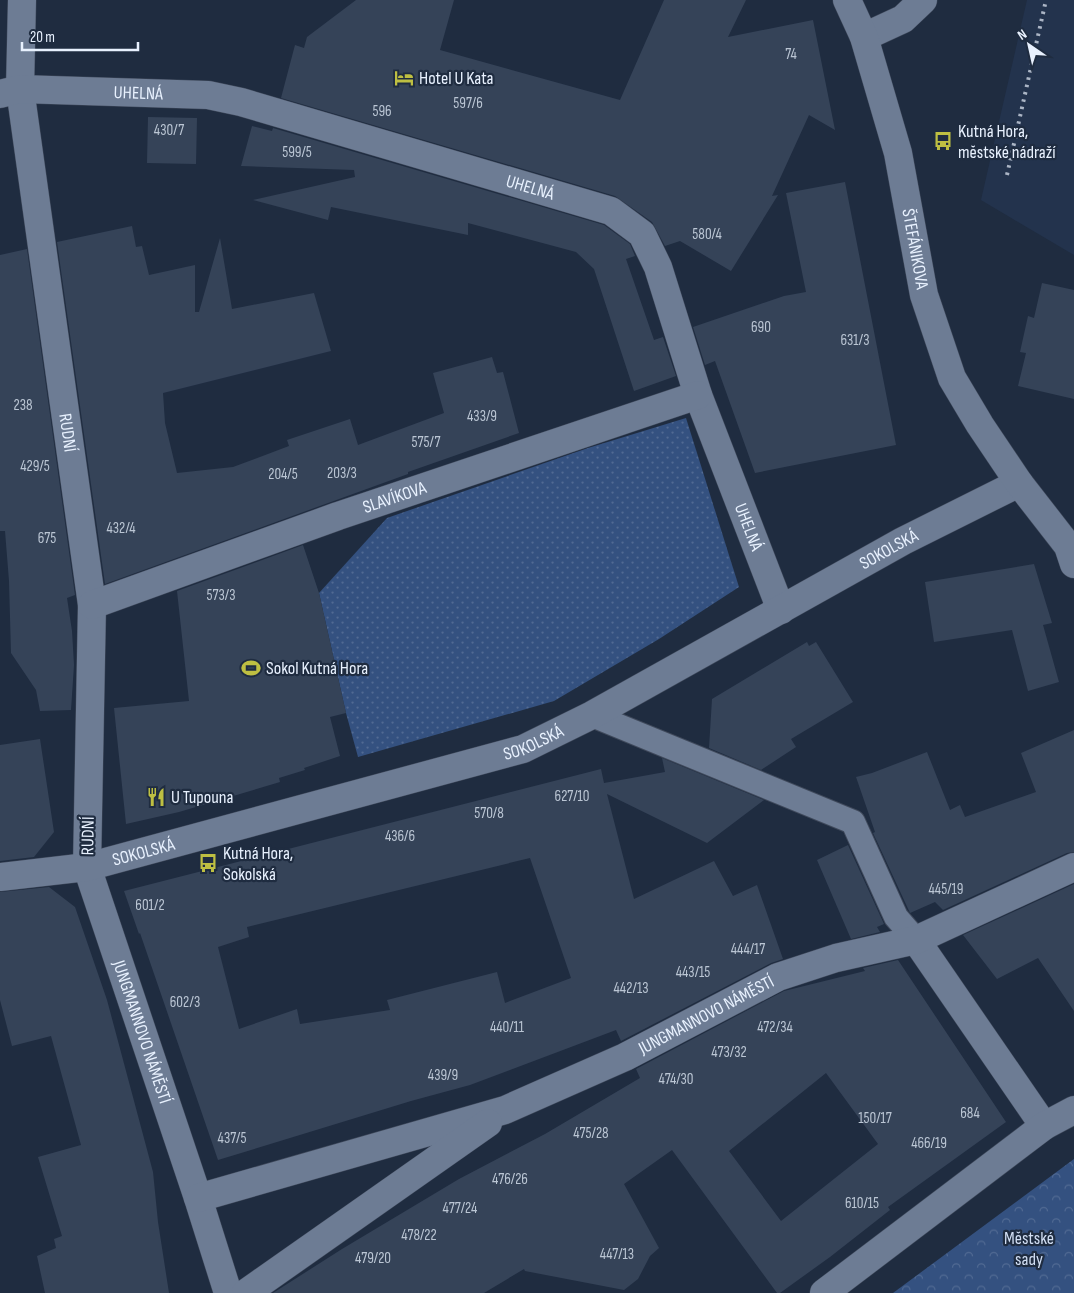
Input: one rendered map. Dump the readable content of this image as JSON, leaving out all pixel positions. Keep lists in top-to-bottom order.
{
  "streets": {
    "street": [
      "UHELNÁ",
      "ŠTEFÁNIKOVA",
      "RUDNÍ",
      "SLAVÍKOVA",
      "SOKOLSKÁ",
      "JUNGMANNOVO NÁMĚSTÍ"
    ]
  },
  "crossings": [
    ["UHELNÁ", "RUDNÍ"],
    ["UHELNÁ", "SLAVÍKOVA"],
    ["UHELNÁ", "SOKOLSKÁ"],
    ["ŠTEFÁNIKOVA", "SOKOLSKÁ"],
    ["RUDNÍ", "SLAVÍKOVA"],
    ["RUDNÍ", "SOKOLSKÁ"],
    ["RUDNÍ", "JUNGMANNOVO NÁMĚSTÍ"],
    ["SOKOLSKÁ", "JUNGMANNOVO NÁMĚSTÍ"]
  ],
  "parks": ["Městské sady"],
  "places": {
    "hotel": ["Hotel U Kata"],
    "bus stop": ["Kutná Hora, městské nádraží", "Kutná Hora, Sokolská"],
    "sports": ["Sokol Kutná Hora"],
    "restaurant": ["U Tupouna"]
  },
  "house_numbers": [
    "74",
    "597/6",
    "596",
    "430/7",
    "599/5",
    "580/4",
    "690",
    "631/3",
    "238",
    "433/9",
    "575/7",
    "429/5",
    "203/3",
    "204/5",
    "432/4",
    "675",
    "573/3",
    "627/10",
    "570/8",
    "436/6",
    "445/19",
    "601/2",
    "444/17",
    "443/15",
    "442/13",
    "602/3",
    "440/11",
    "472/34",
    "473/32",
    "439/9",
    "474/30",
    "684",
    "150/17",
    "475/28",
    "437/5",
    "466/19",
    "476/26",
    "610/15",
    "477/24",
    "478/22",
    "447/13",
    "479/20"
  ],
  "scale_bar": "20 m",
  "north": "top left"
}
